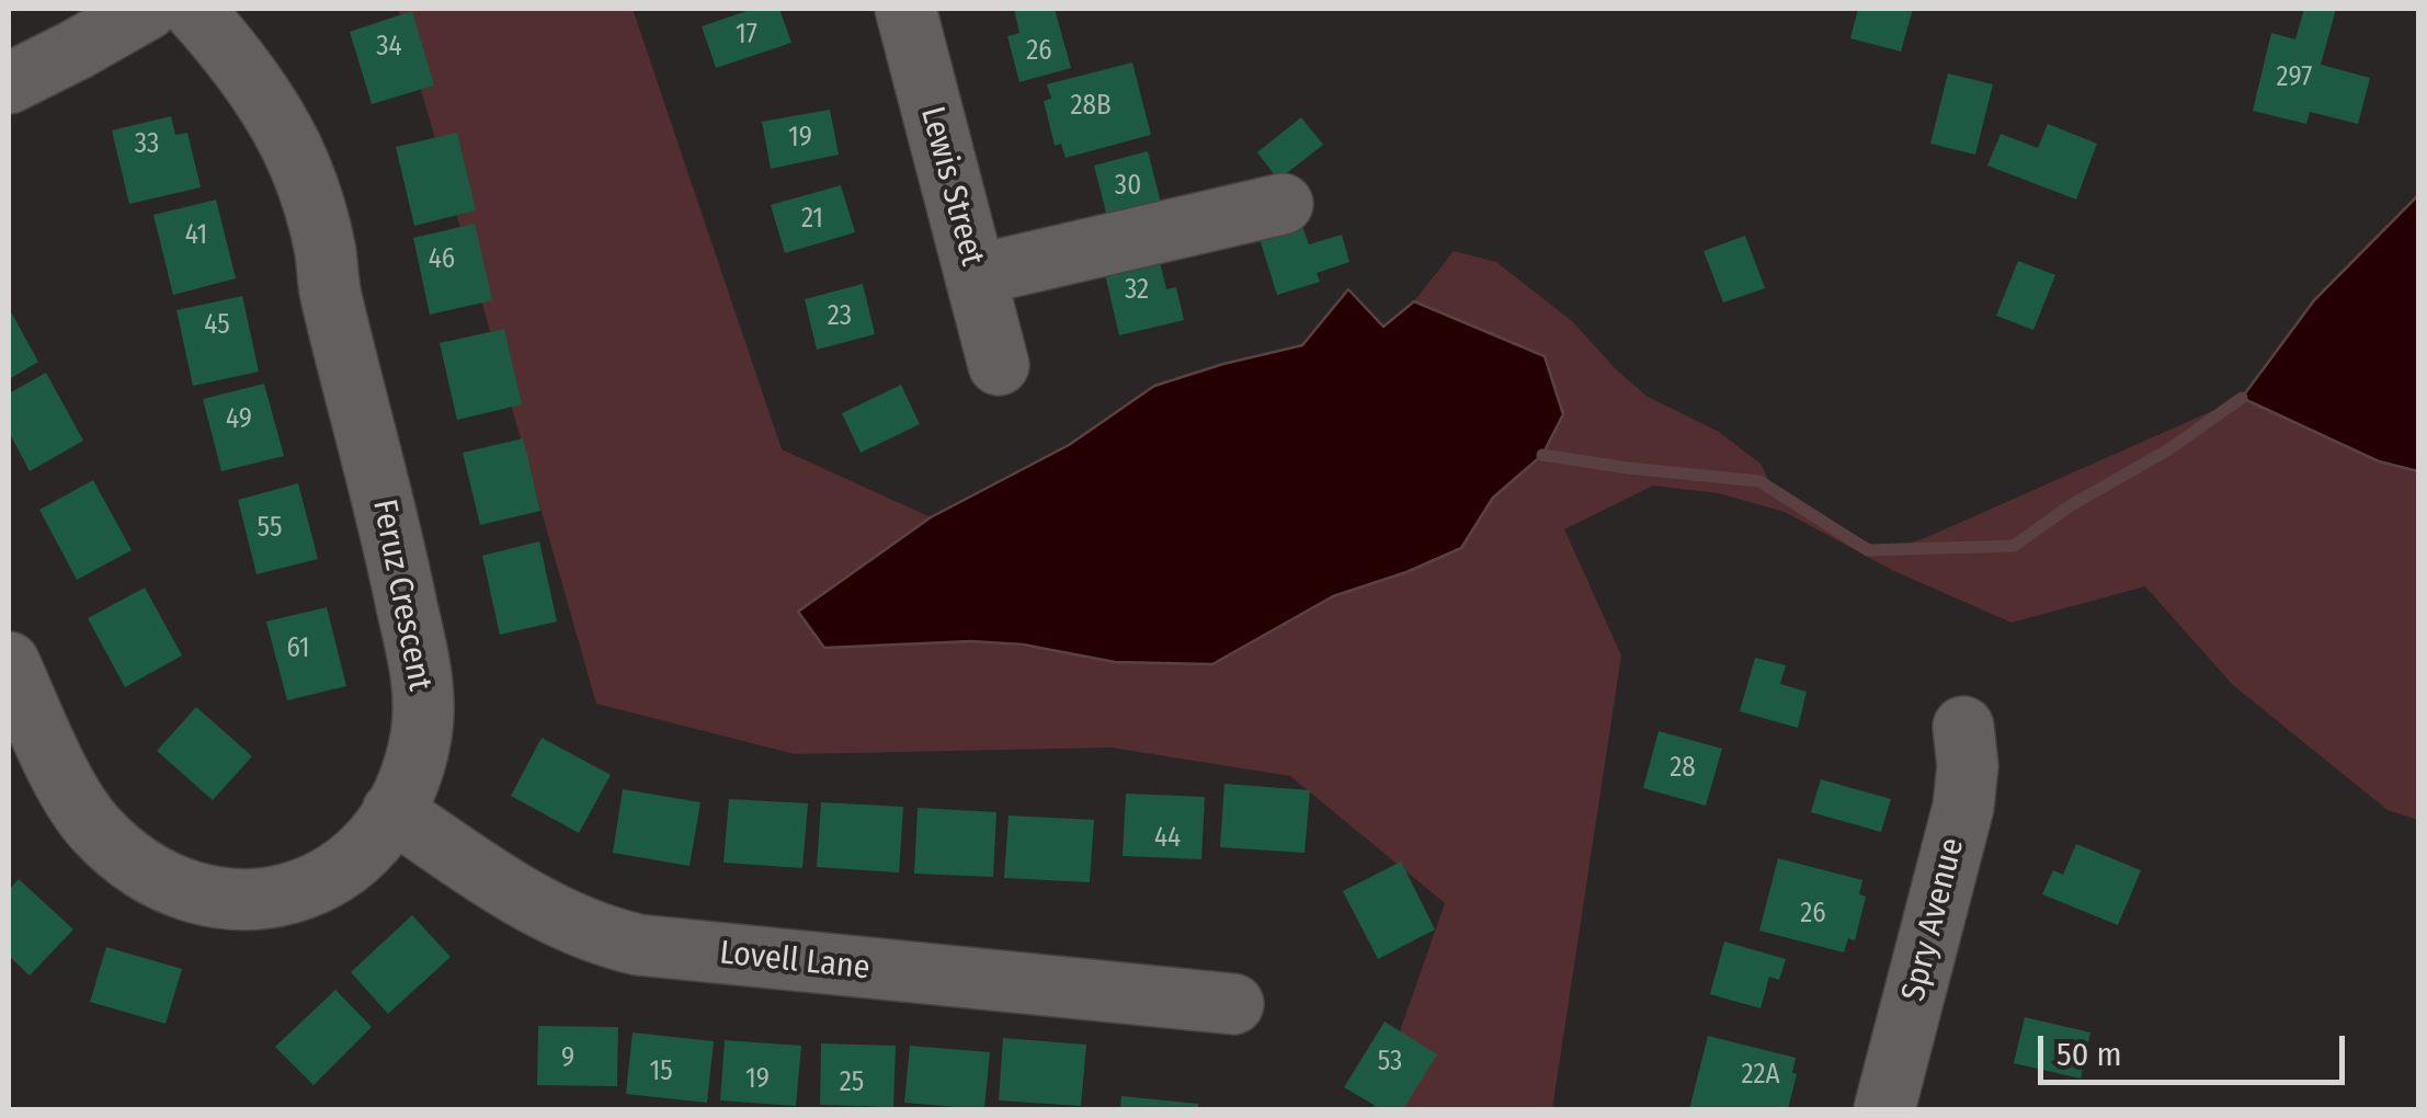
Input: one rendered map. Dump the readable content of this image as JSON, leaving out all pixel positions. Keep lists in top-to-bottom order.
{
  "streets": {
    "street": [
      "Lewis Street",
      "Feruz Crescent",
      "Spry Avenue",
      "Lovell Lane"
    ]
  },
  "crossings": [
    ["Feruz Crescent", "Lovell Lane"]
  ],
  "house_numbers": [
    "17",
    "34",
    "26",
    "297",
    "28B",
    "19",
    "33",
    "30",
    "21",
    "41",
    "46",
    "32",
    "23",
    "45",
    "49",
    "55",
    "61",
    "28",
    "44",
    "26",
    "9",
    "53",
    "15",
    "22A",
    "19",
    "25"
  ],
  "scale_bar": "50 m"
}
